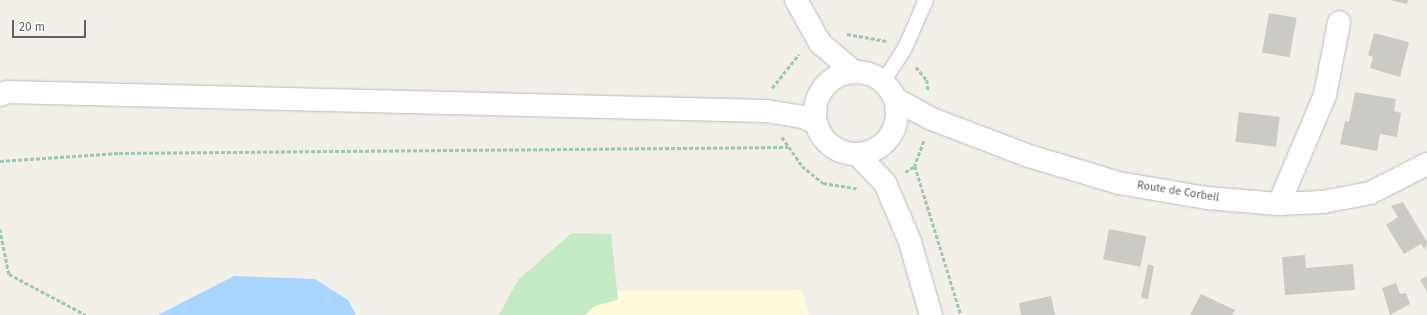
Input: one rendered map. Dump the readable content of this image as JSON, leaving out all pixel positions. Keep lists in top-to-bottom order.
{
  "streets": {
    "street": ["Route de Corbeil"]
  },
  "scale_bar": "20 m"
}
